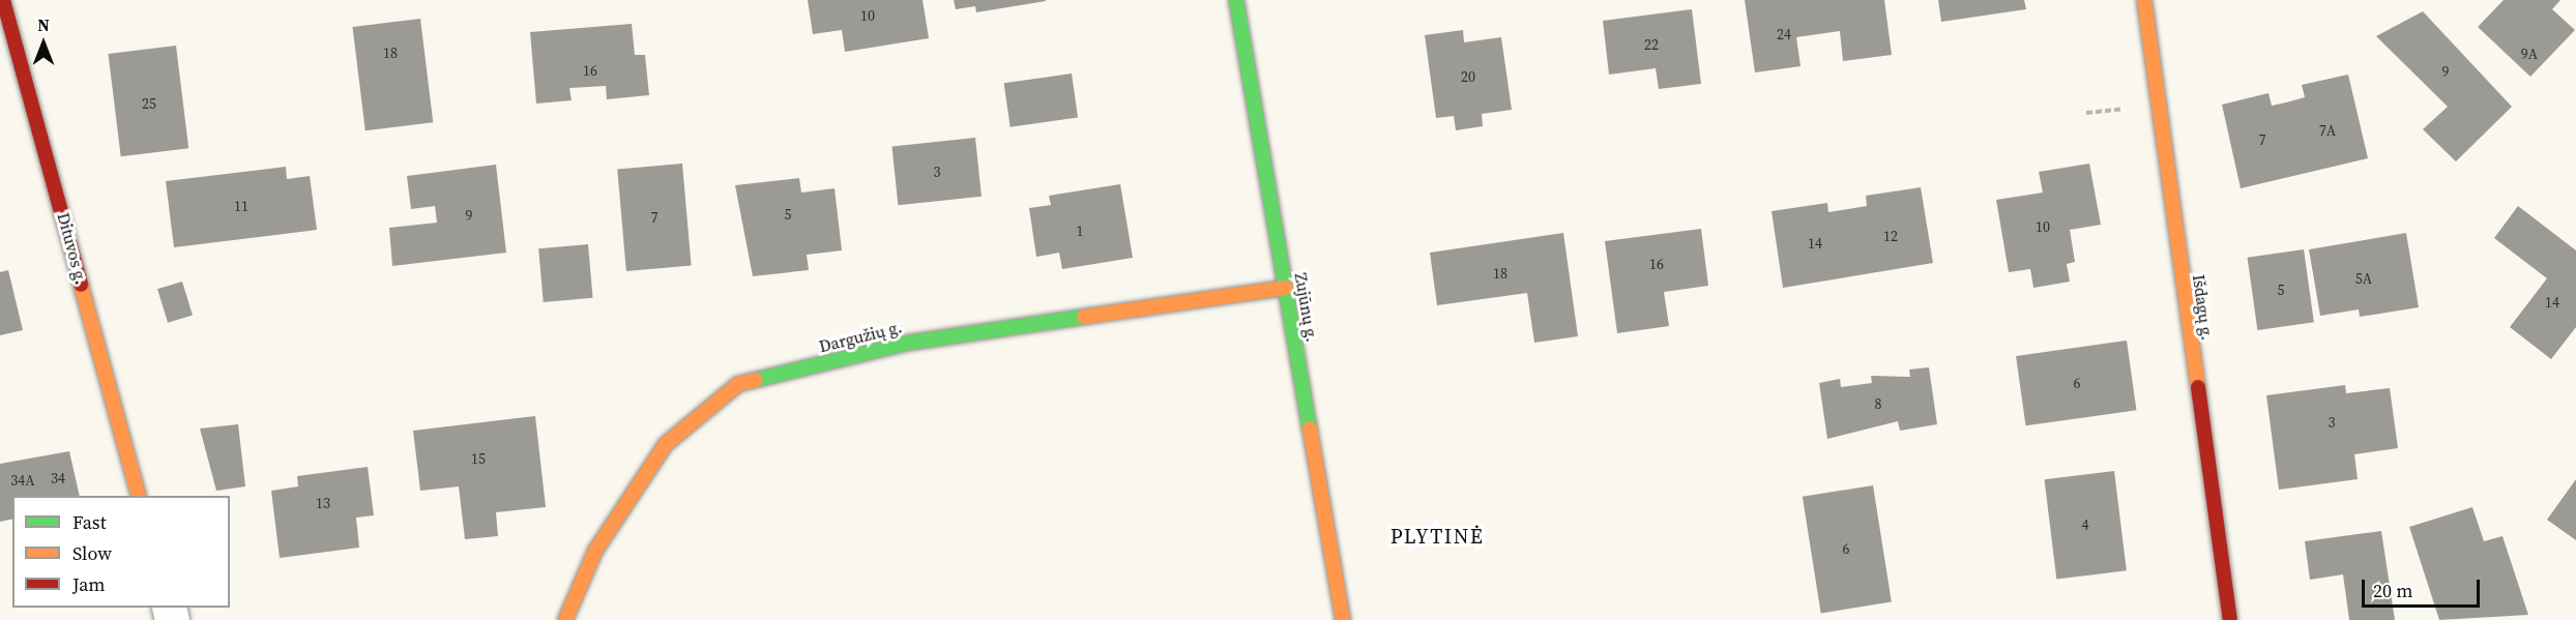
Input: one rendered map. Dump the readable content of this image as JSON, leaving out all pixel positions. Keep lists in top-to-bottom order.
{
  "streets": {
    "street": [
      "Dituvos g.",
      "Zujūnų g.",
      "Išdagų g.",
      "Dargužių g."
    ]
  },
  "crossings": [
    ["Zujūnų g.", "Dargužių g."]
  ],
  "districts": ["PLYTINĖ"],
  "house_numbers": [
    "10",
    "24",
    "22",
    "18",
    "9A",
    "16",
    "9",
    "20",
    "25",
    "7A",
    "7",
    "3",
    "11",
    "5",
    "9",
    "7",
    "10",
    "1",
    "12",
    "14",
    "16",
    "18",
    "5A",
    "5",
    "14",
    "6",
    "8",
    "3",
    "15",
    "34",
    "34A",
    "13",
    "4",
    "6"
  ],
  "legend": ["Fast", "Slow", "Jam"],
  "scale_bar": "20 m",
  "north": "top"
}
